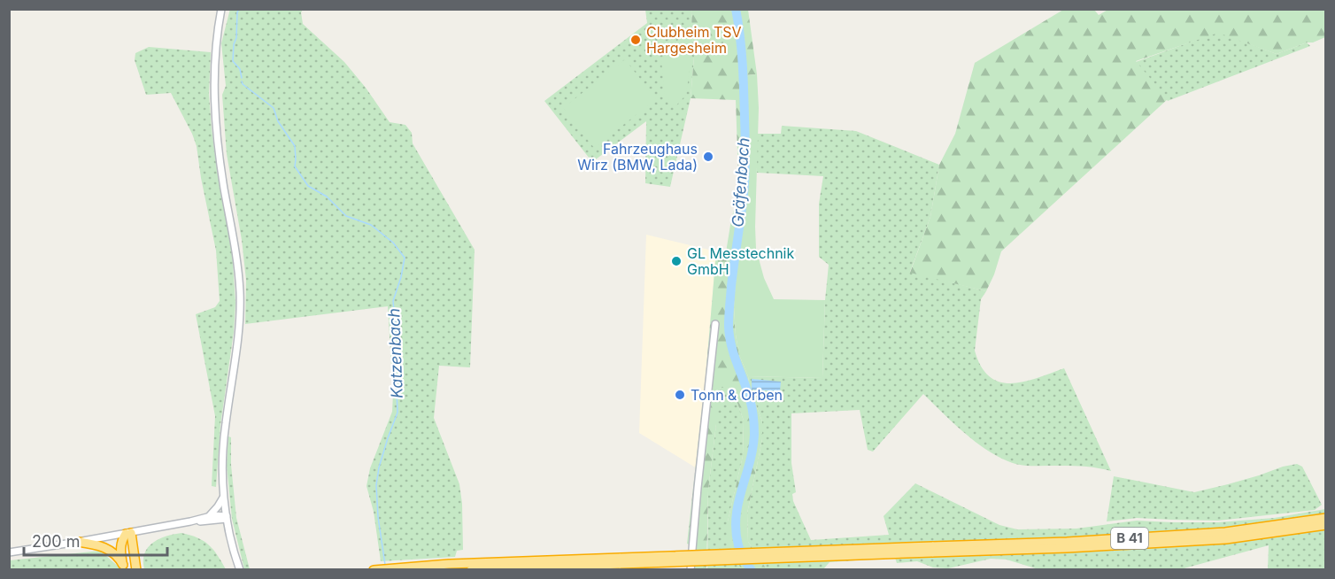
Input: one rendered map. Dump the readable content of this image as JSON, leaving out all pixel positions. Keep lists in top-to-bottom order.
{
  "streets": {
    "highway": ["B 41"]
  },
  "water": ["Gräfenbach", "Katzenbach"],
  "places": [
    "Clubheim TSV Hargesheim",
    "Fahrzeughaus Wirz (BMW, Lada)",
    "GL Messtechnik GmbH",
    "Tonn & Orben"
  ],
  "scale_bar": "200 m"
}
